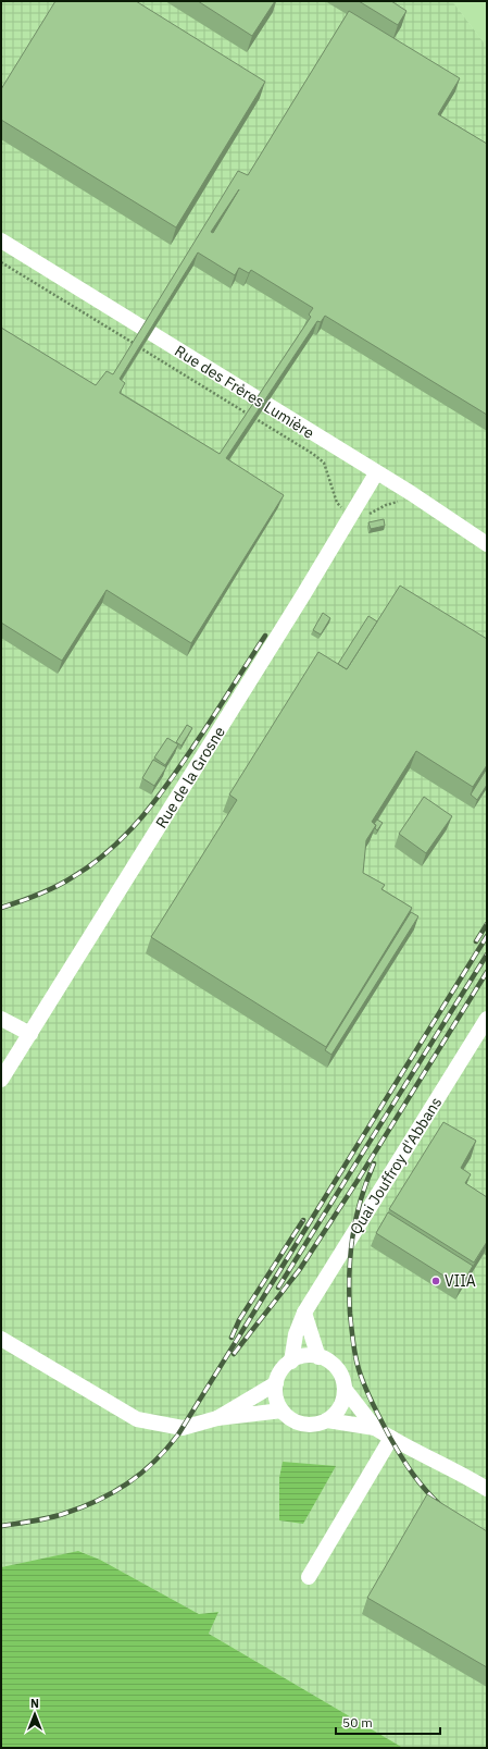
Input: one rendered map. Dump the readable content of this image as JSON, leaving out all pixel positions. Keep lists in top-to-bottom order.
{
  "streets": {
    "street": ["Rue des Frères Lumière", "Rue de la Grosne", "Quai Jouffroy d'Abbans"]
  },
  "crossings": [
    ["Rue des Frères Lumière", "Rue de la Grosne"]
  ],
  "places": ["VIIA"],
  "scale_bar": "50 m",
  "north": "top"
}
